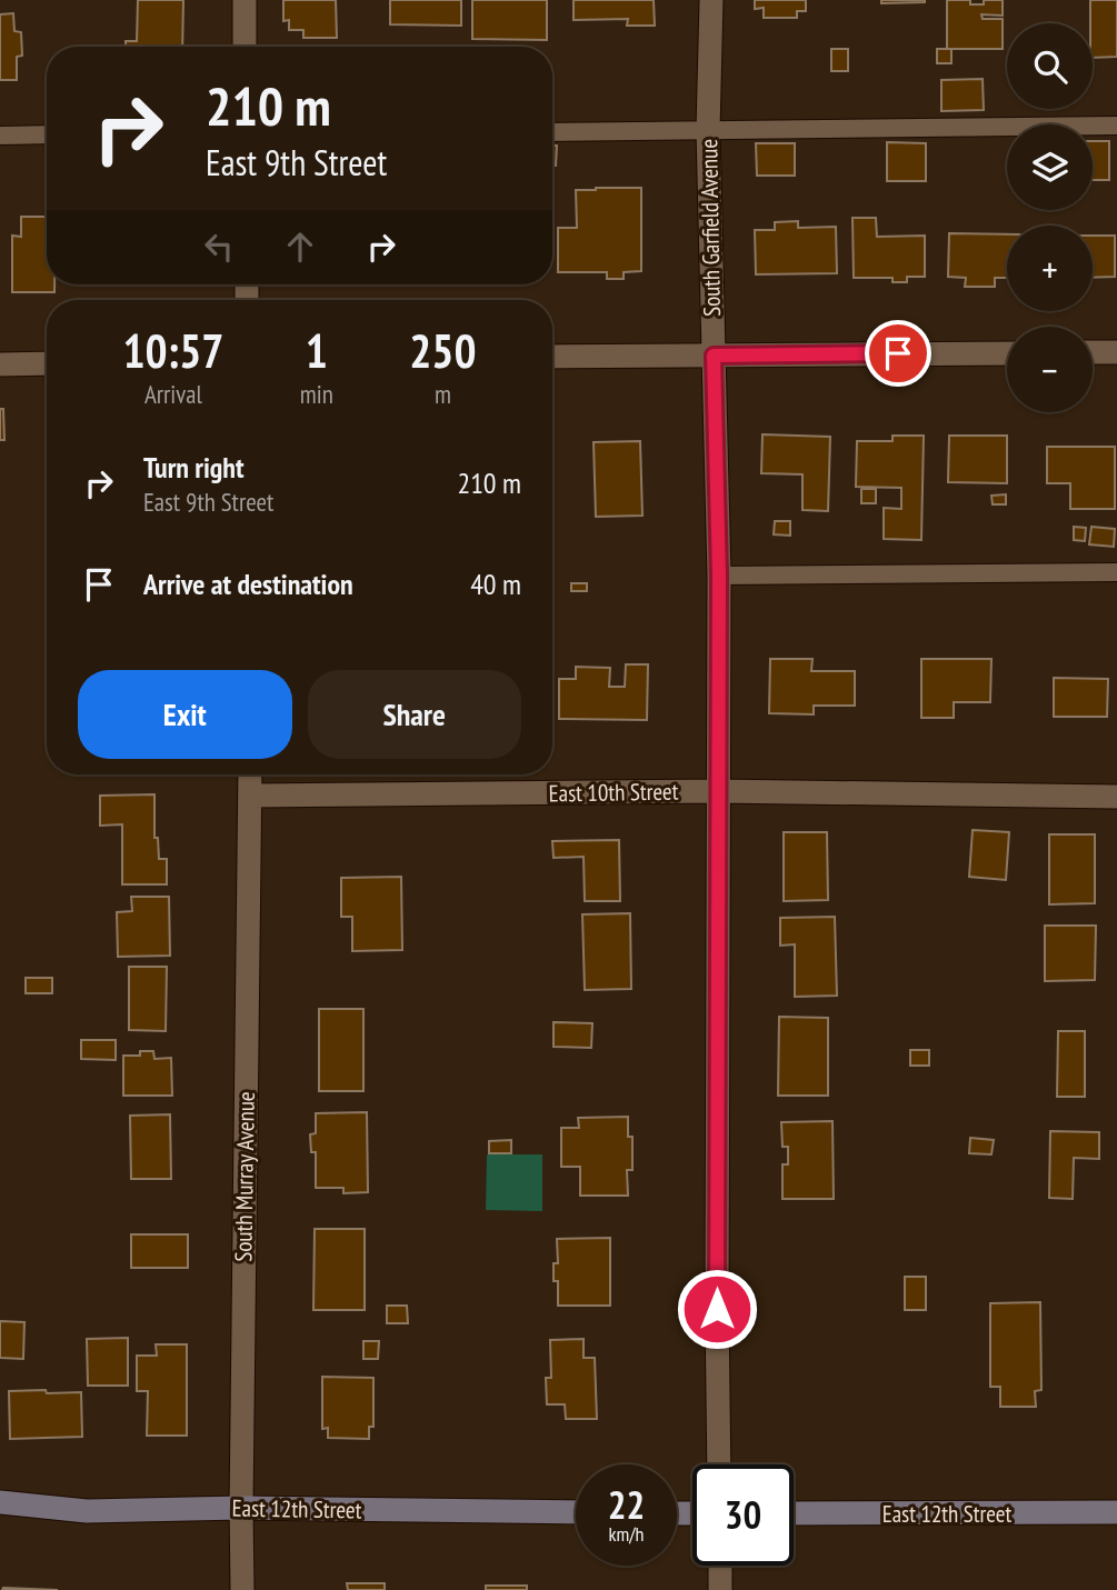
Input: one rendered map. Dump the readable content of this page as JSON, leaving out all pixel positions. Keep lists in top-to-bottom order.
{
  "streets": {
    "street": [
      "South Garfield Avenue",
      "East 10th Street",
      "South Murray Avenue",
      "East 12th Street"
    ]
  },
  "crossings": [
    ["South Garfield Avenue", "East 10th Street"],
    ["East 10th Street", "South Murray Avenue"],
    ["South Murray Avenue", "East 12th Street"]
  ],
  "page": {
    "map_buttons": ["+", "−"],
    "turn": ["210 m", "East 9th Street"],
    "eta": [
      "10:57",
      "Arrival",
      "1",
      "min",
      "250",
      "m"
    ],
    "list": [
      {
        "name": "Turn right",
        "note": "East 9th Street",
        "value": "210 m"
      },
      {
        "name": "Arrive at destination",
        "value": "40 m"
      }
    ],
    "buttons": ["Exit", "Share"],
    "speed": "22 km/h",
    "limit": "30"
  }
}
